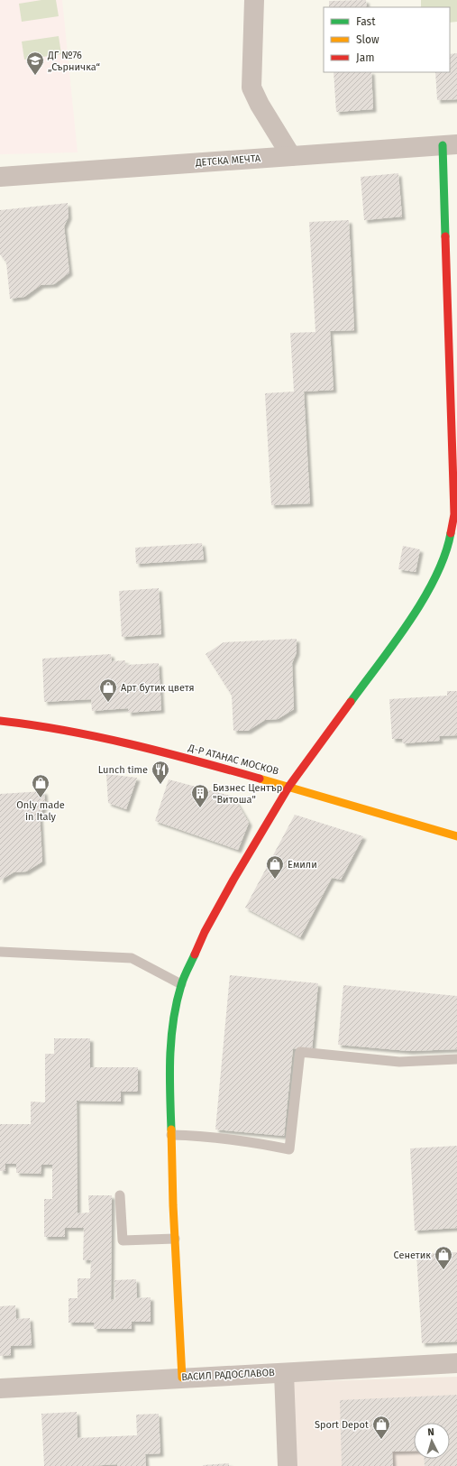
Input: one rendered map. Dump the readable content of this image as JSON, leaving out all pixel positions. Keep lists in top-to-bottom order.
{
  "streets": {
    "street": ["ДЕТСКА МЕЧТА", "Д-Р АТАНАС МОСКОВ", "ВАСИЛ РАДОСЛАВОВ"]
  },
  "places": {
    "school or university": ["ДГ №76 „Сърничка“"],
    "shop": [
      "Арт бутик цветя",
      "Only made in Italy",
      "Емили",
      "Сенетик",
      "Sport Depot"
    ],
    "restaurant": ["Lunch time"],
    "building": ["Бизнес Център \"Витоша\""]
  },
  "legend": ["Fast", "Slow", "Jam"],
  "north": "top"
}
